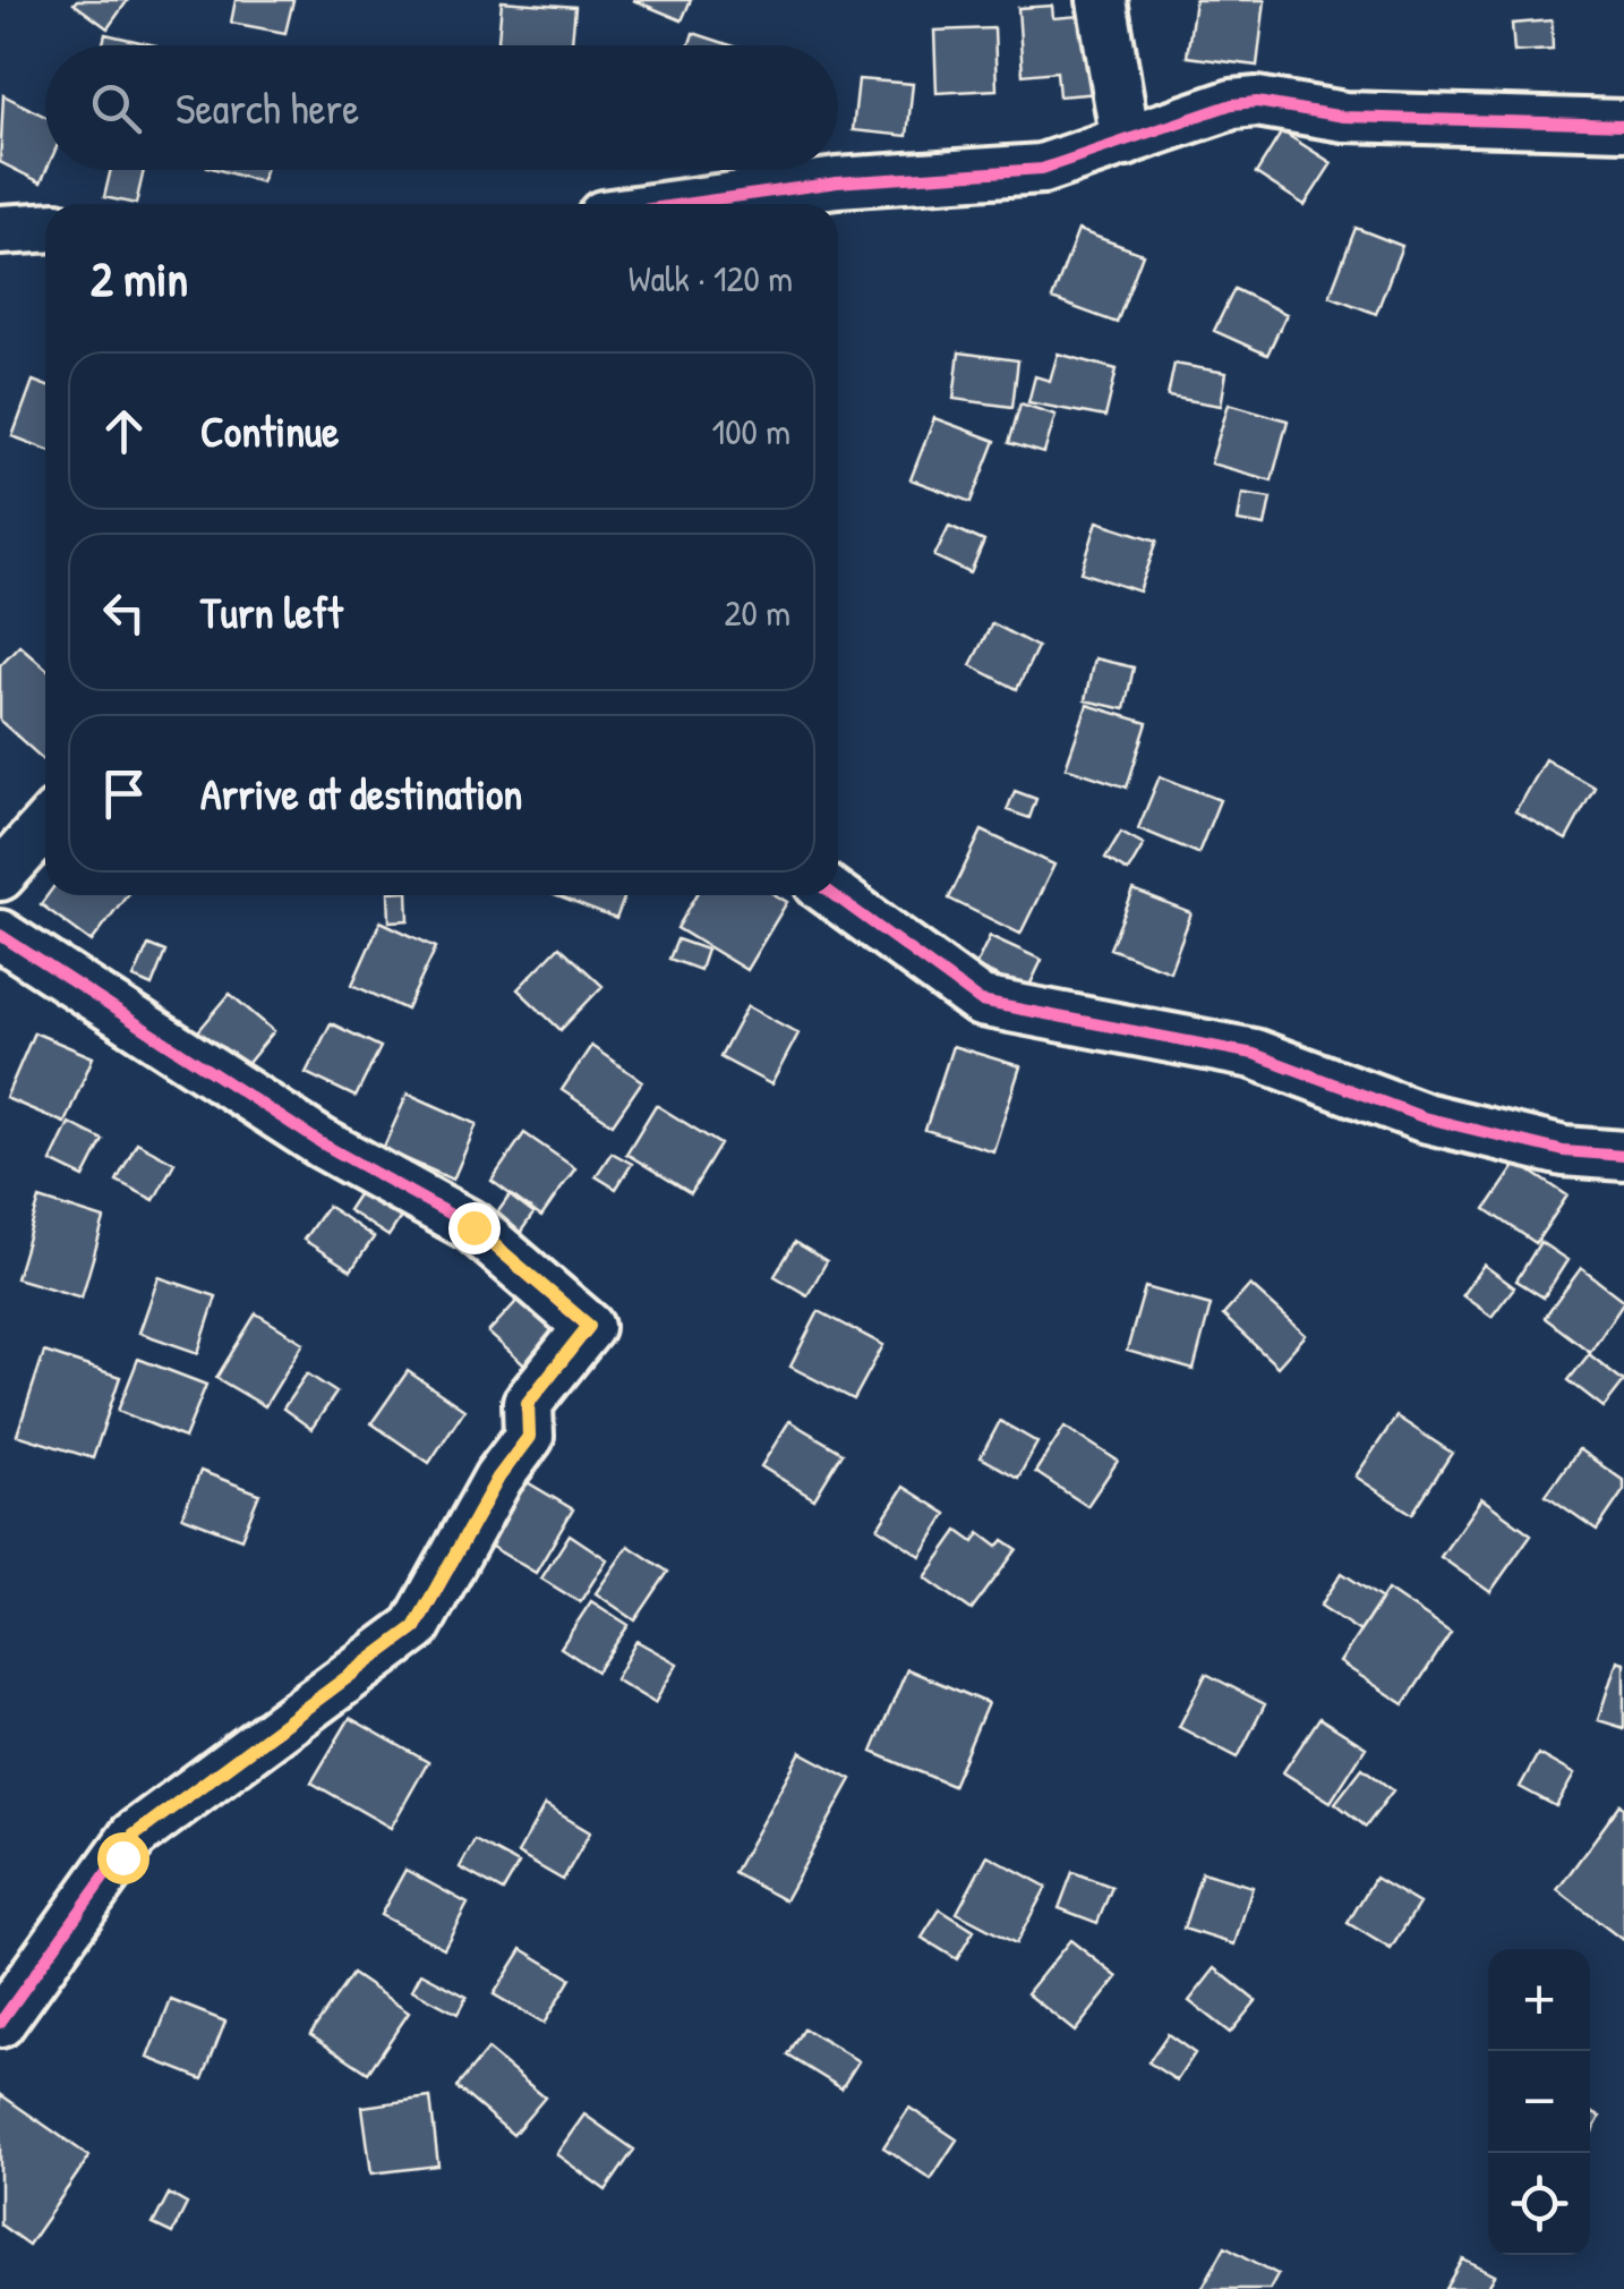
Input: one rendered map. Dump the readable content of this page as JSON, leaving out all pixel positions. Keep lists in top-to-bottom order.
{
  "page": {
    "search": "Search here",
    "heading": ["2 min", "Walk · 120 m"],
    "list": [
      ["Continue", "100 m"],
      ["Turn left", "20 m"],
      "Arrive at destination"
    ],
    "map_buttons": ["+", "−"]
  }
}
